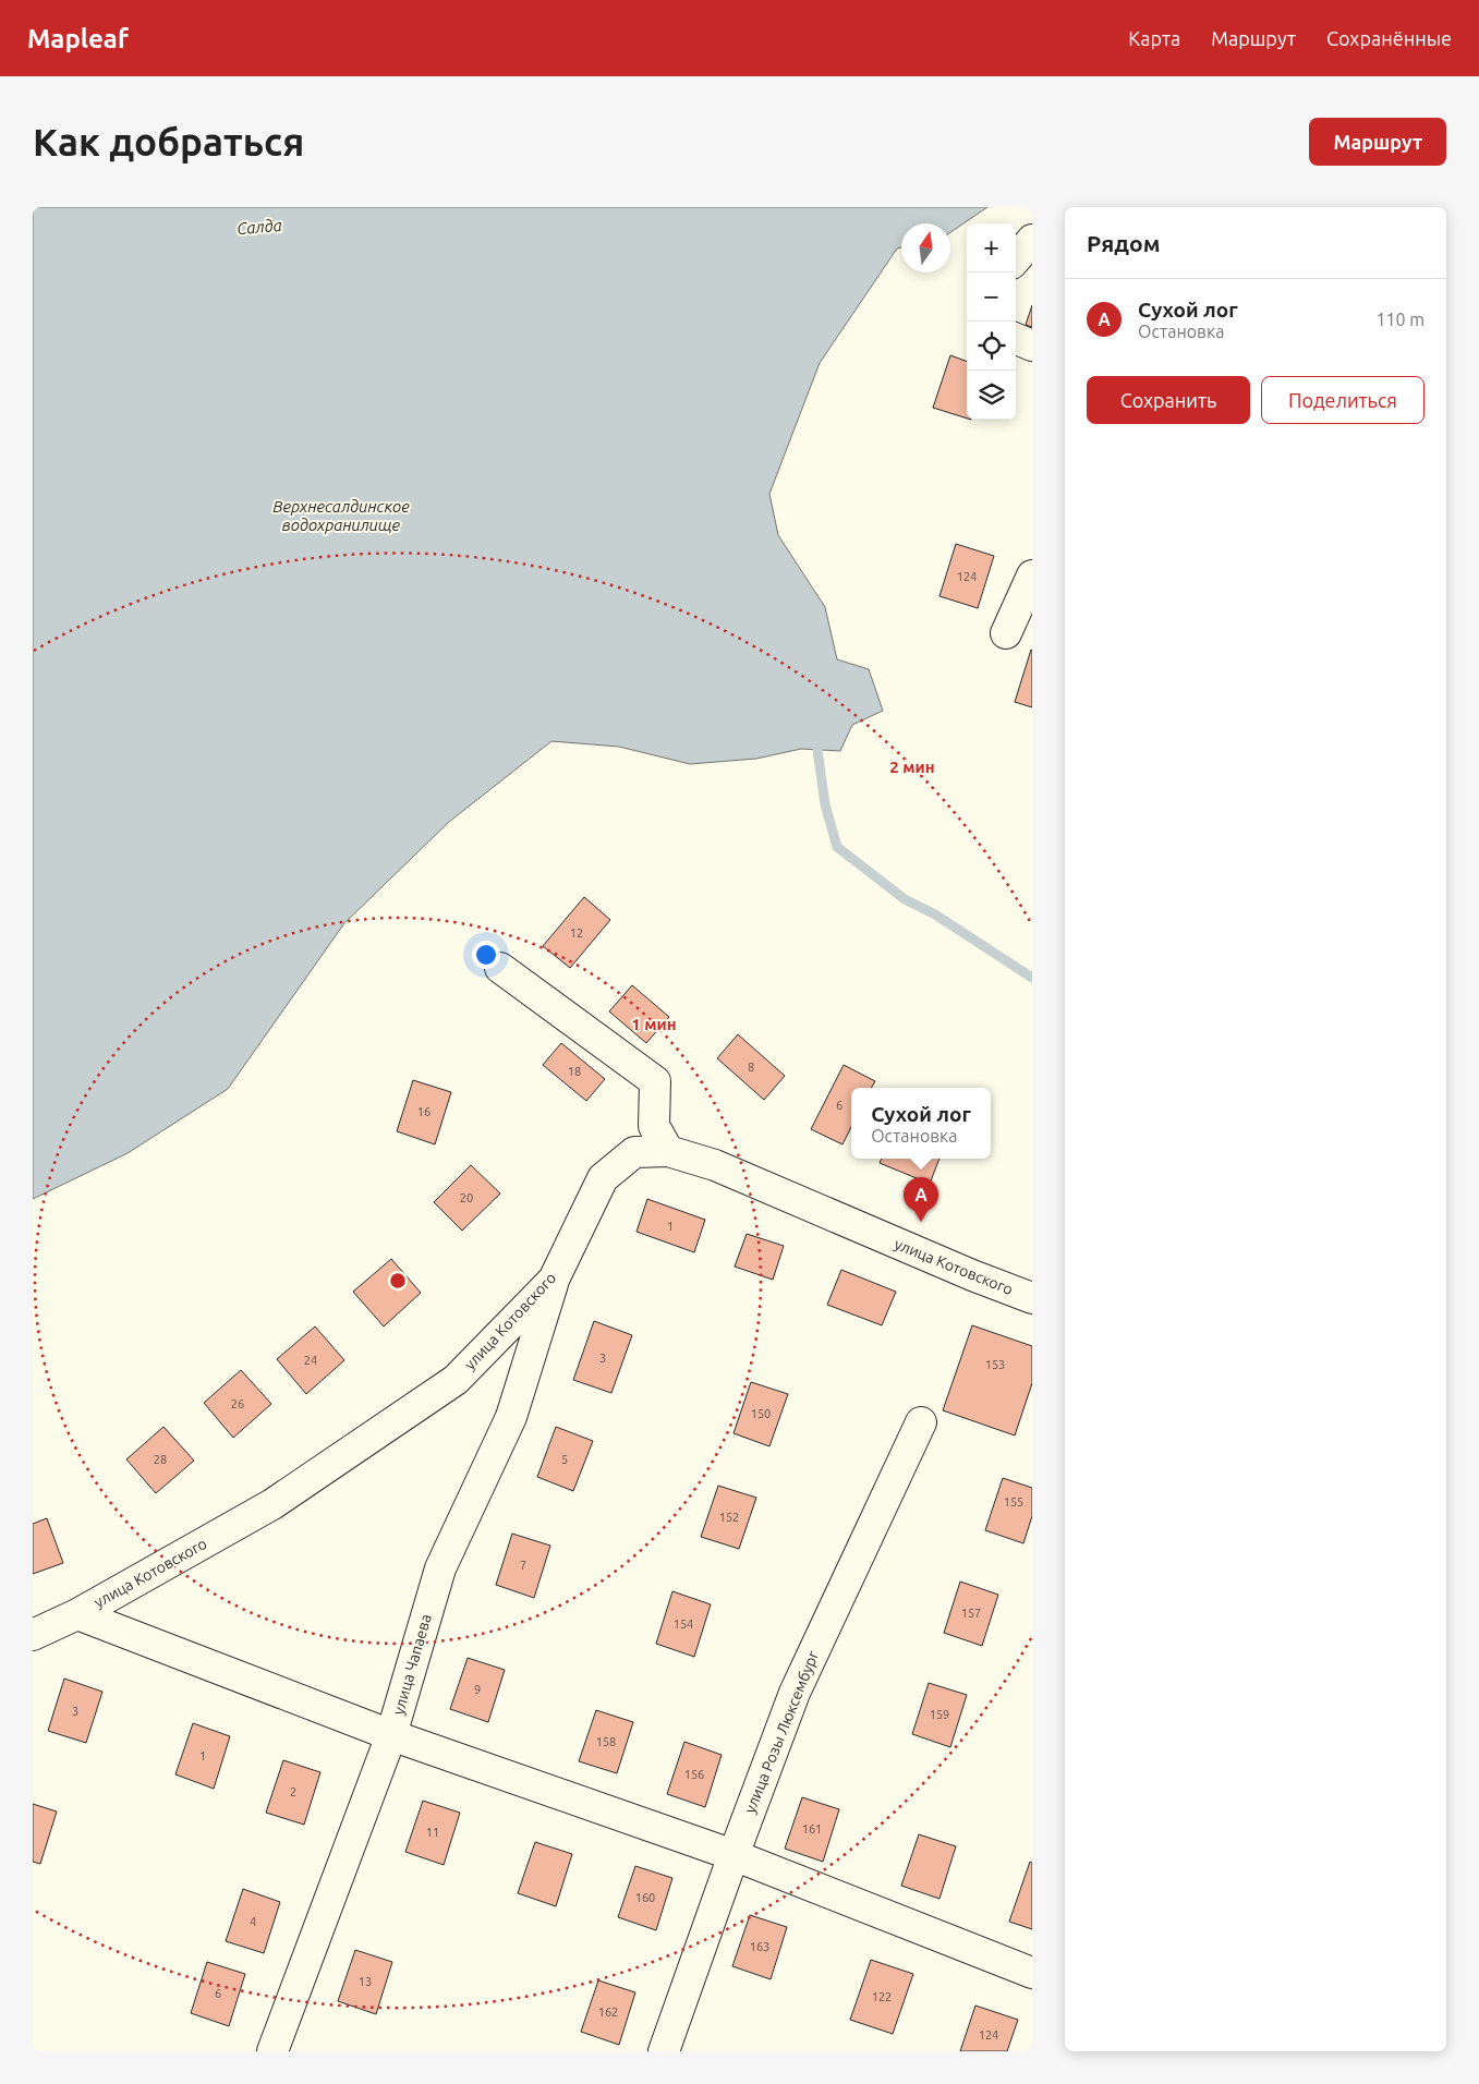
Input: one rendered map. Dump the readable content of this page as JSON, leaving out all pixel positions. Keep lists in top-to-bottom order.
{
  "streets": {
    "street": ["улица Котовского", "улица Чапаева", "улица Розы Люксембург"]
  },
  "crossings": [
    ["улица Котовского", "улица Чапаева"]
  ],
  "water": ["Салда", "Верхнесалдинское водохранилище"],
  "house_numbers": [
    "124",
    "12",
    "8",
    "18",
    "6",
    "16",
    "20",
    "1",
    "3",
    "24",
    "153",
    "26",
    "150",
    "28",
    "5",
    "155",
    "152",
    "7",
    "157",
    "154",
    "9",
    "3",
    "159",
    "158",
    "1",
    "156",
    "2",
    "161",
    "11",
    "160",
    "4",
    "163",
    "13",
    "6",
    "122",
    "162",
    "124"
  ],
  "north": "top",
  "page": {
    "header": "Mapleaf",
    "nav": ["Карта", "Маршрут", "Сохранённые"],
    "buttons": [
      "Маршрут",
      ["Сохранить", "Поделиться"]
    ],
    "title": "Как добраться",
    "heading": "Рядом",
    "map_buttons": ["+", "−"],
    "list": [
      {
        "mark": "A",
        "name": "Сухой лог",
        "note": "Остановка",
        "value": "110 m"
      }
    ],
    "popup": ["Сухой лог", "Остановка"],
    "pins": "A"
  },
  "rings": ["2 мин", "1 мин"]
}
